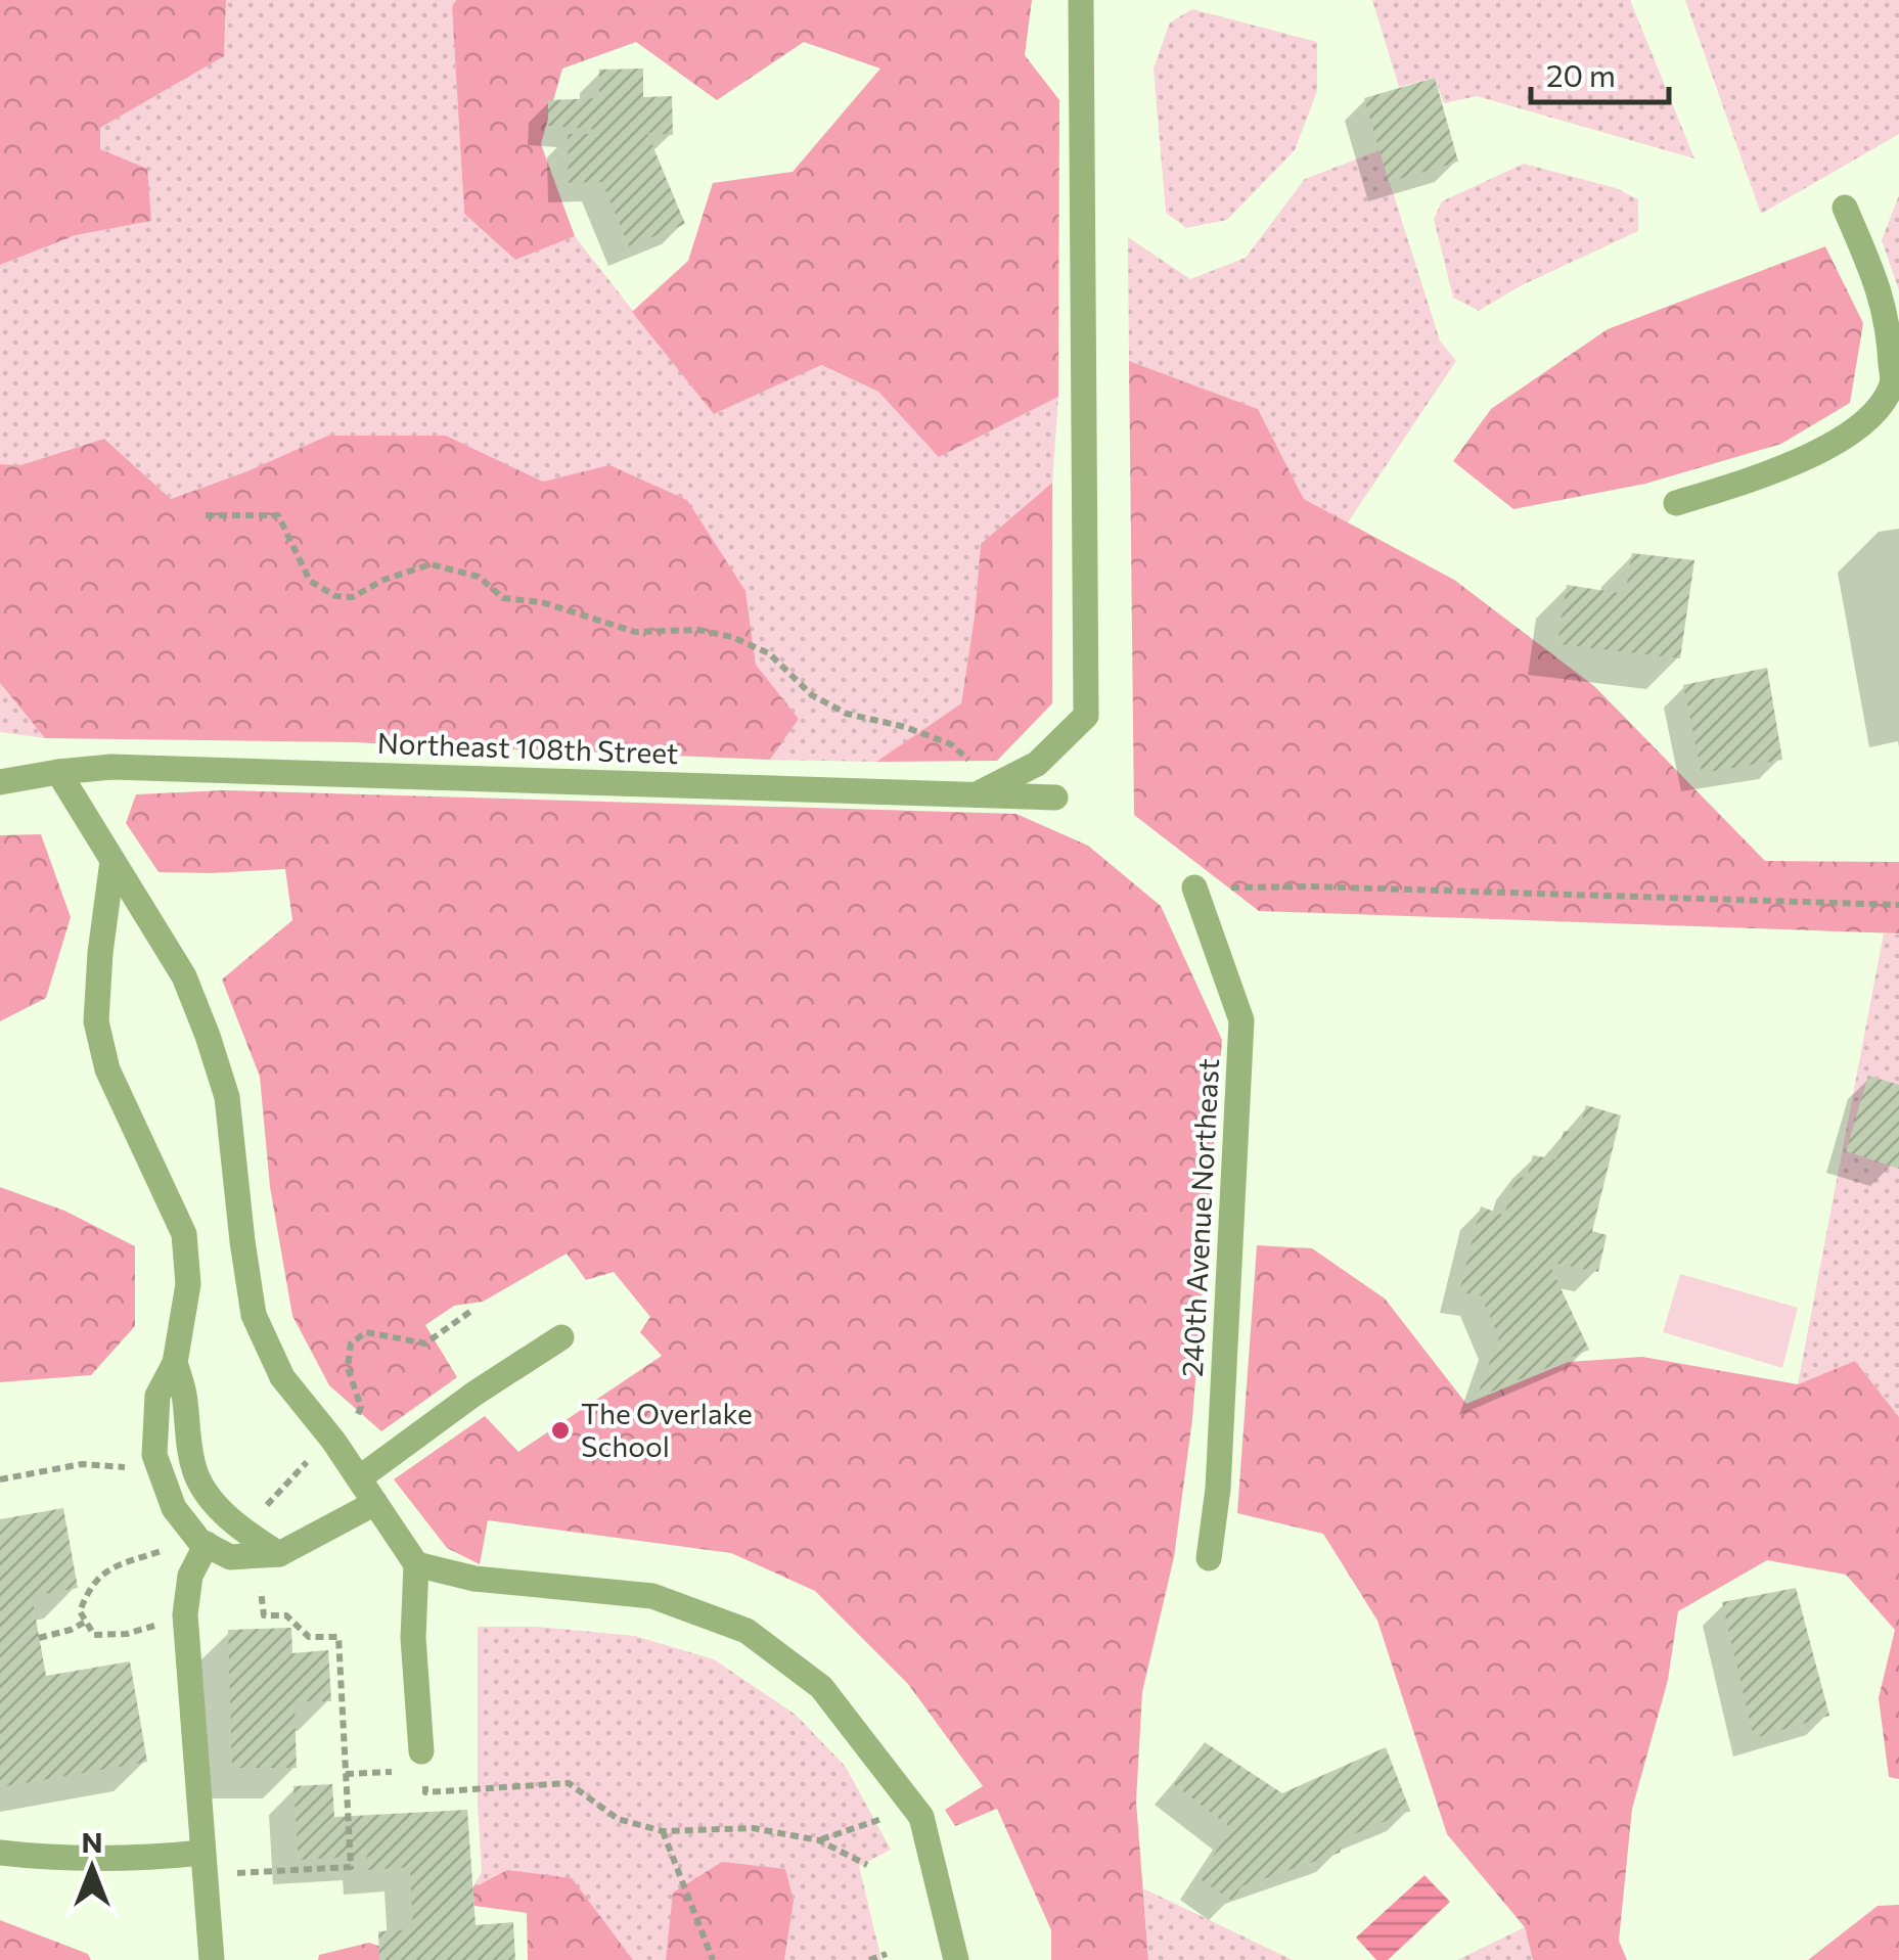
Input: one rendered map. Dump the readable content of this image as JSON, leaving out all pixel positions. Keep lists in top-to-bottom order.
{
  "streets": {
    "street": ["Northeast 108th Street", "240th Avenue Northeast"]
  },
  "places": ["The Overlake School"],
  "scale_bar": "20 m",
  "north": "top"
}
